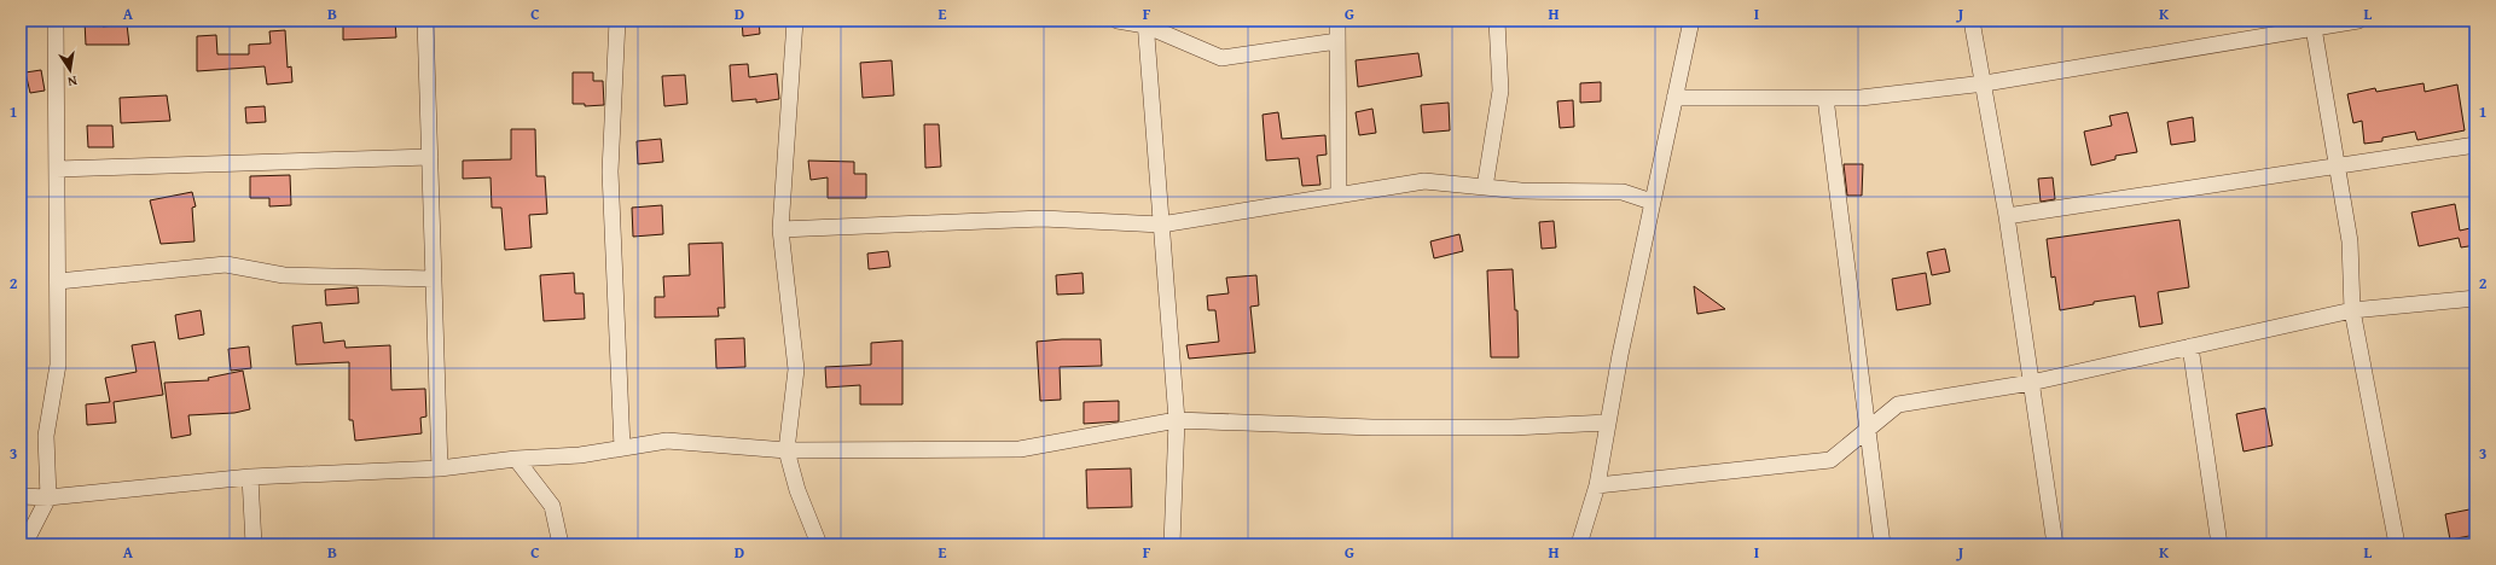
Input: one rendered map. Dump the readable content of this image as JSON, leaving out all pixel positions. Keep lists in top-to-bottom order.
{
  "north": "bottom",
  "grid": {
    "columns": [
      "A",
      "B",
      "C",
      "D",
      "E",
      "F",
      "G",
      "H",
      "I",
      "J",
      "K",
      "L"
    ],
    "rows": ["1", "2", "3"]
  }
}
